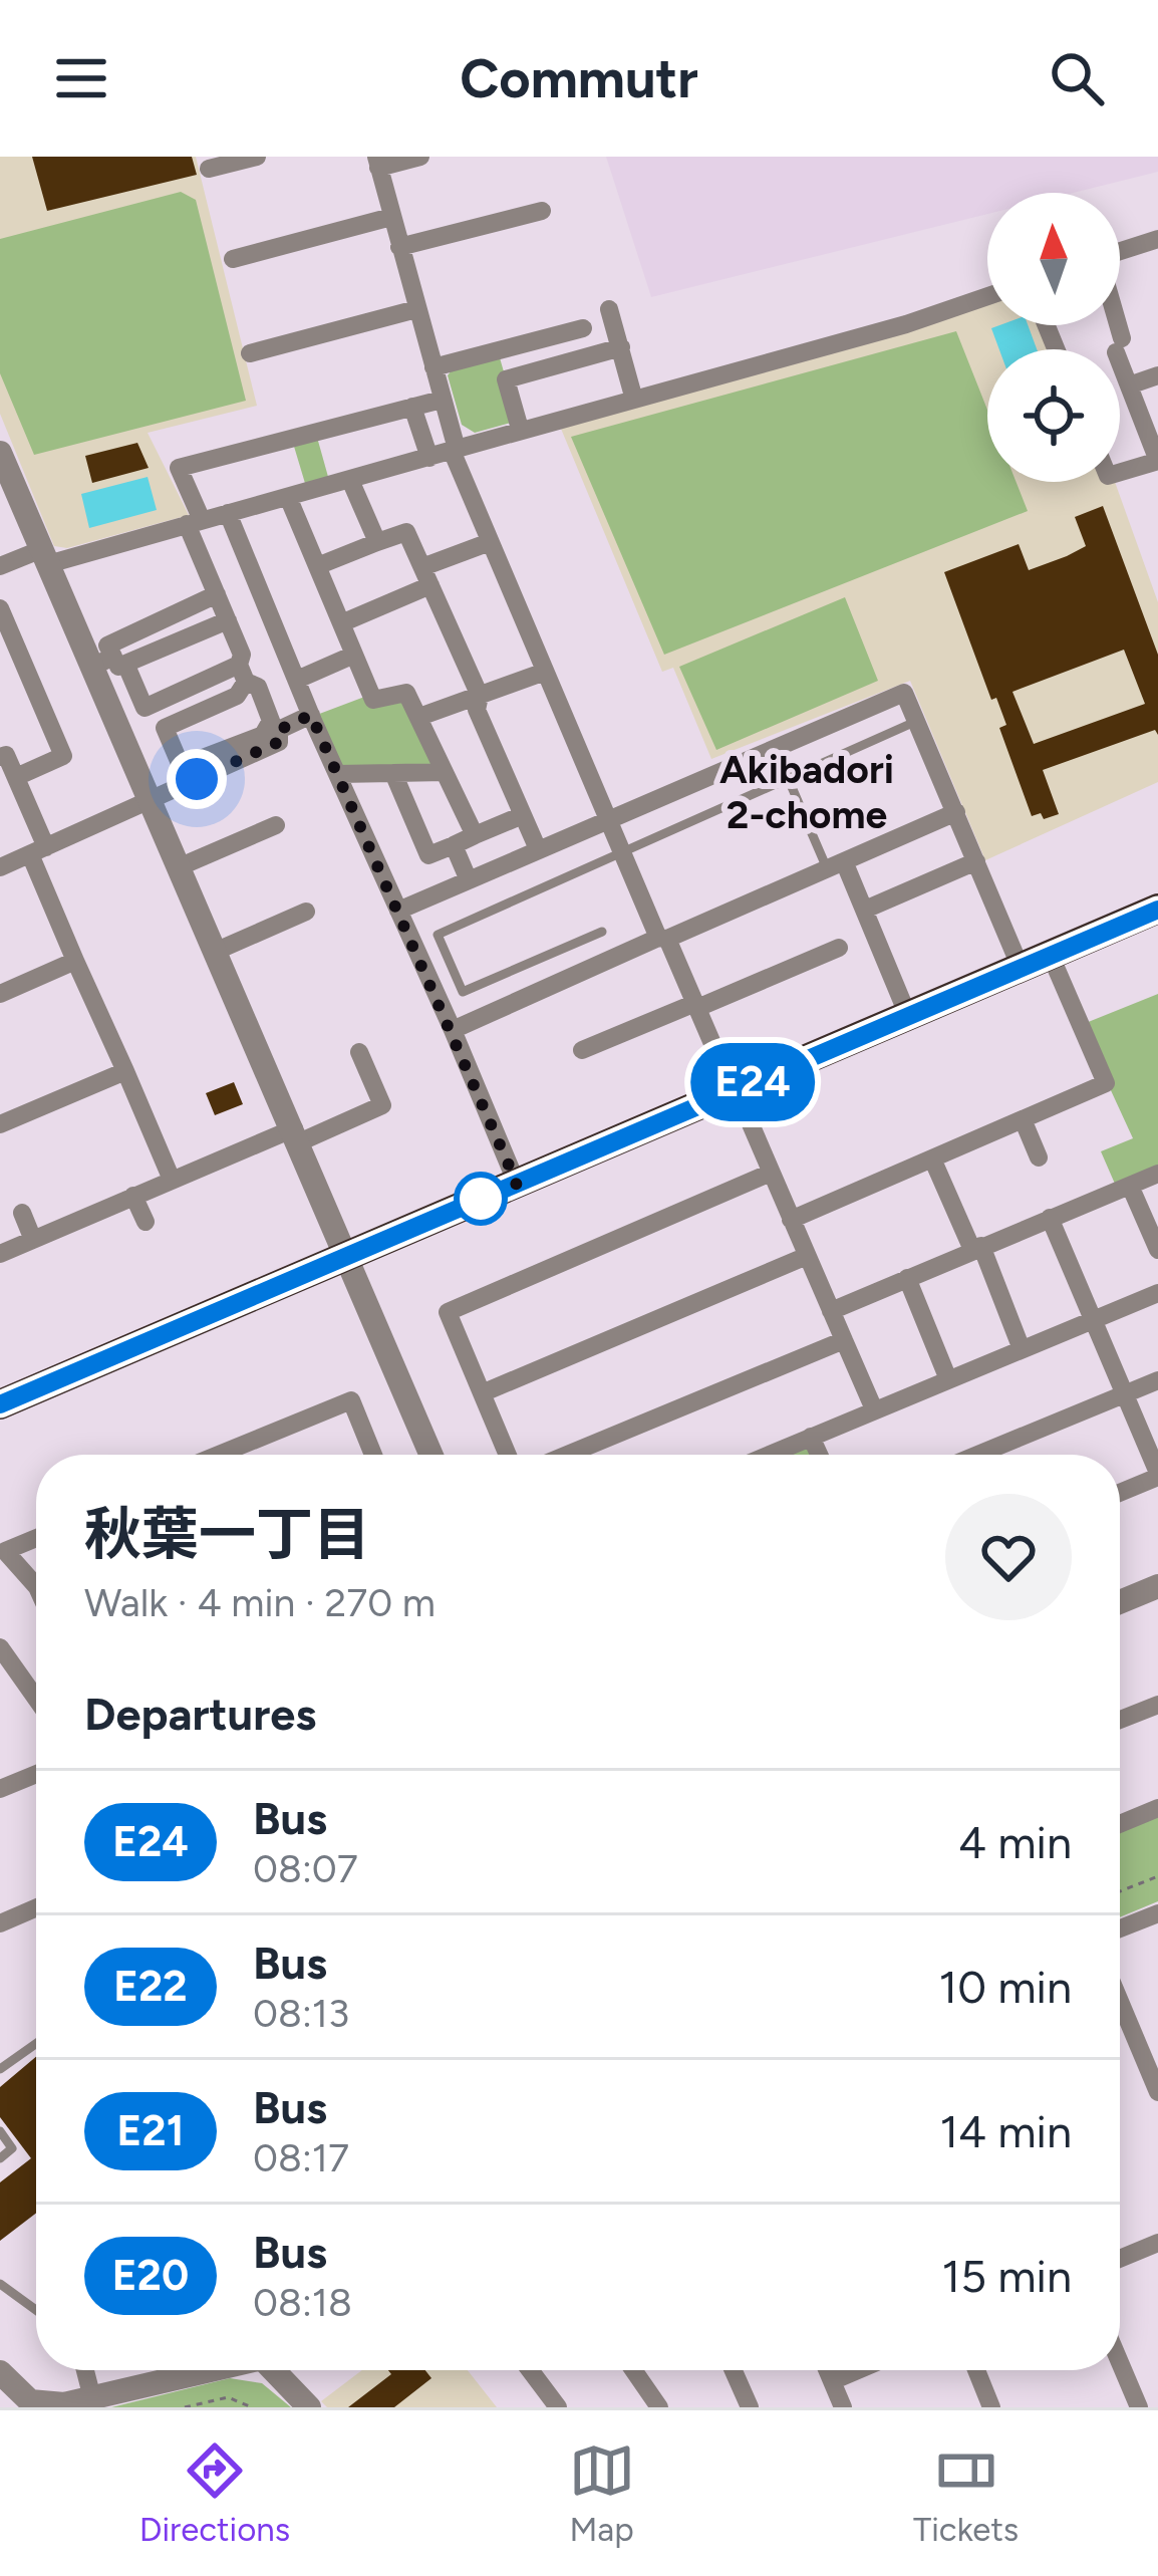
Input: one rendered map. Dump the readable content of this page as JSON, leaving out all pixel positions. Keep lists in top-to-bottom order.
{
  "districts": ["Akibadori 2-chome"],
  "lines": ["bus line E24"],
  "north": "top",
  "page": {
    "header": "Commutr",
    "on_map": "E24",
    "heading": [
      ["秋葉一丁目", "Walk · 4 min · 270 m"],
      "Departures"
    ],
    "list": [
      {
        "mark": "E24",
        "name": "Bus",
        "note": "08:07",
        "value": "4 min"
      },
      {
        "mark": "E22",
        "name": "Bus",
        "note": "08:13",
        "value": "10 min"
      },
      {
        "mark": "E21",
        "name": "Bus",
        "note": "08:17",
        "value": "14 min"
      },
      {
        "mark": "E20",
        "name": "Bus",
        "note": "08:18",
        "value": "15 min"
      }
    ],
    "tabs": ["Directions", "Map", "Tickets"]
  }
}
